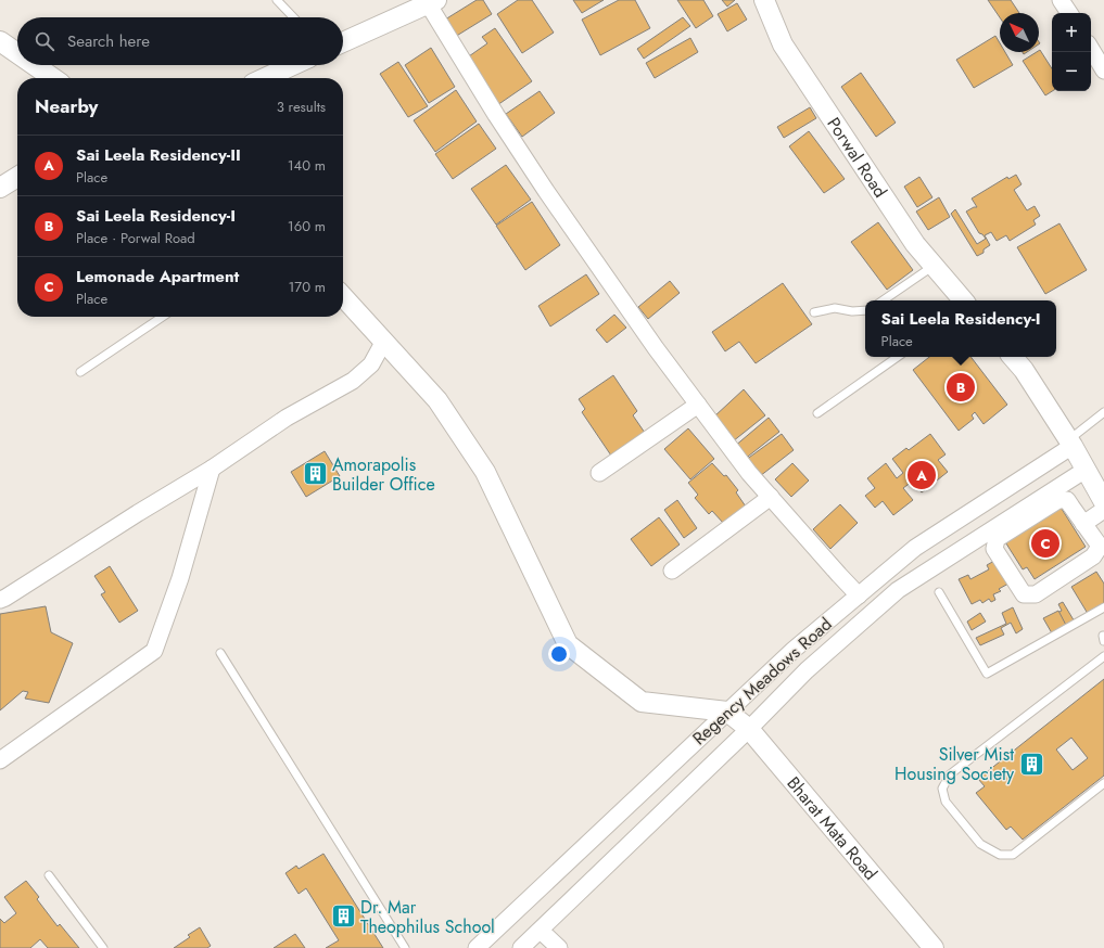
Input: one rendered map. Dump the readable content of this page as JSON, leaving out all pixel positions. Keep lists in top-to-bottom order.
{
  "streets": {
    "street": ["Porwal Road", "Regency Meadows Road", "Bharat Mata Road"]
  },
  "crossings": [
    ["Regency Meadows Road", "Bharat Mata Road"]
  ],
  "places": {
    "building": ["Amorapolis Builder Office", "Silver Mist Housing Society", "Dr. Mar Theophilus School"]
  },
  "north": "top left",
  "page": {
    "map_buttons": ["+", "−"],
    "search": "Search here",
    "heading": ["Nearby", "3 results"],
    "list": [
      {
        "mark": "A",
        "name": "Sai Leela Residency-II",
        "note": "Place",
        "value": "140 m"
      },
      {
        "mark": "B",
        "name": "Sai Leela Residency-I",
        "note": "Place · Porwal Road",
        "value": "160 m"
      },
      {
        "mark": "C",
        "name": "Lemonade Apartment",
        "note": "Place",
        "value": "170 m"
      }
    ],
    "popup": ["Sai Leela Residency-I", "Place"],
    "pins": ["B", "A", "C"]
  }
}
